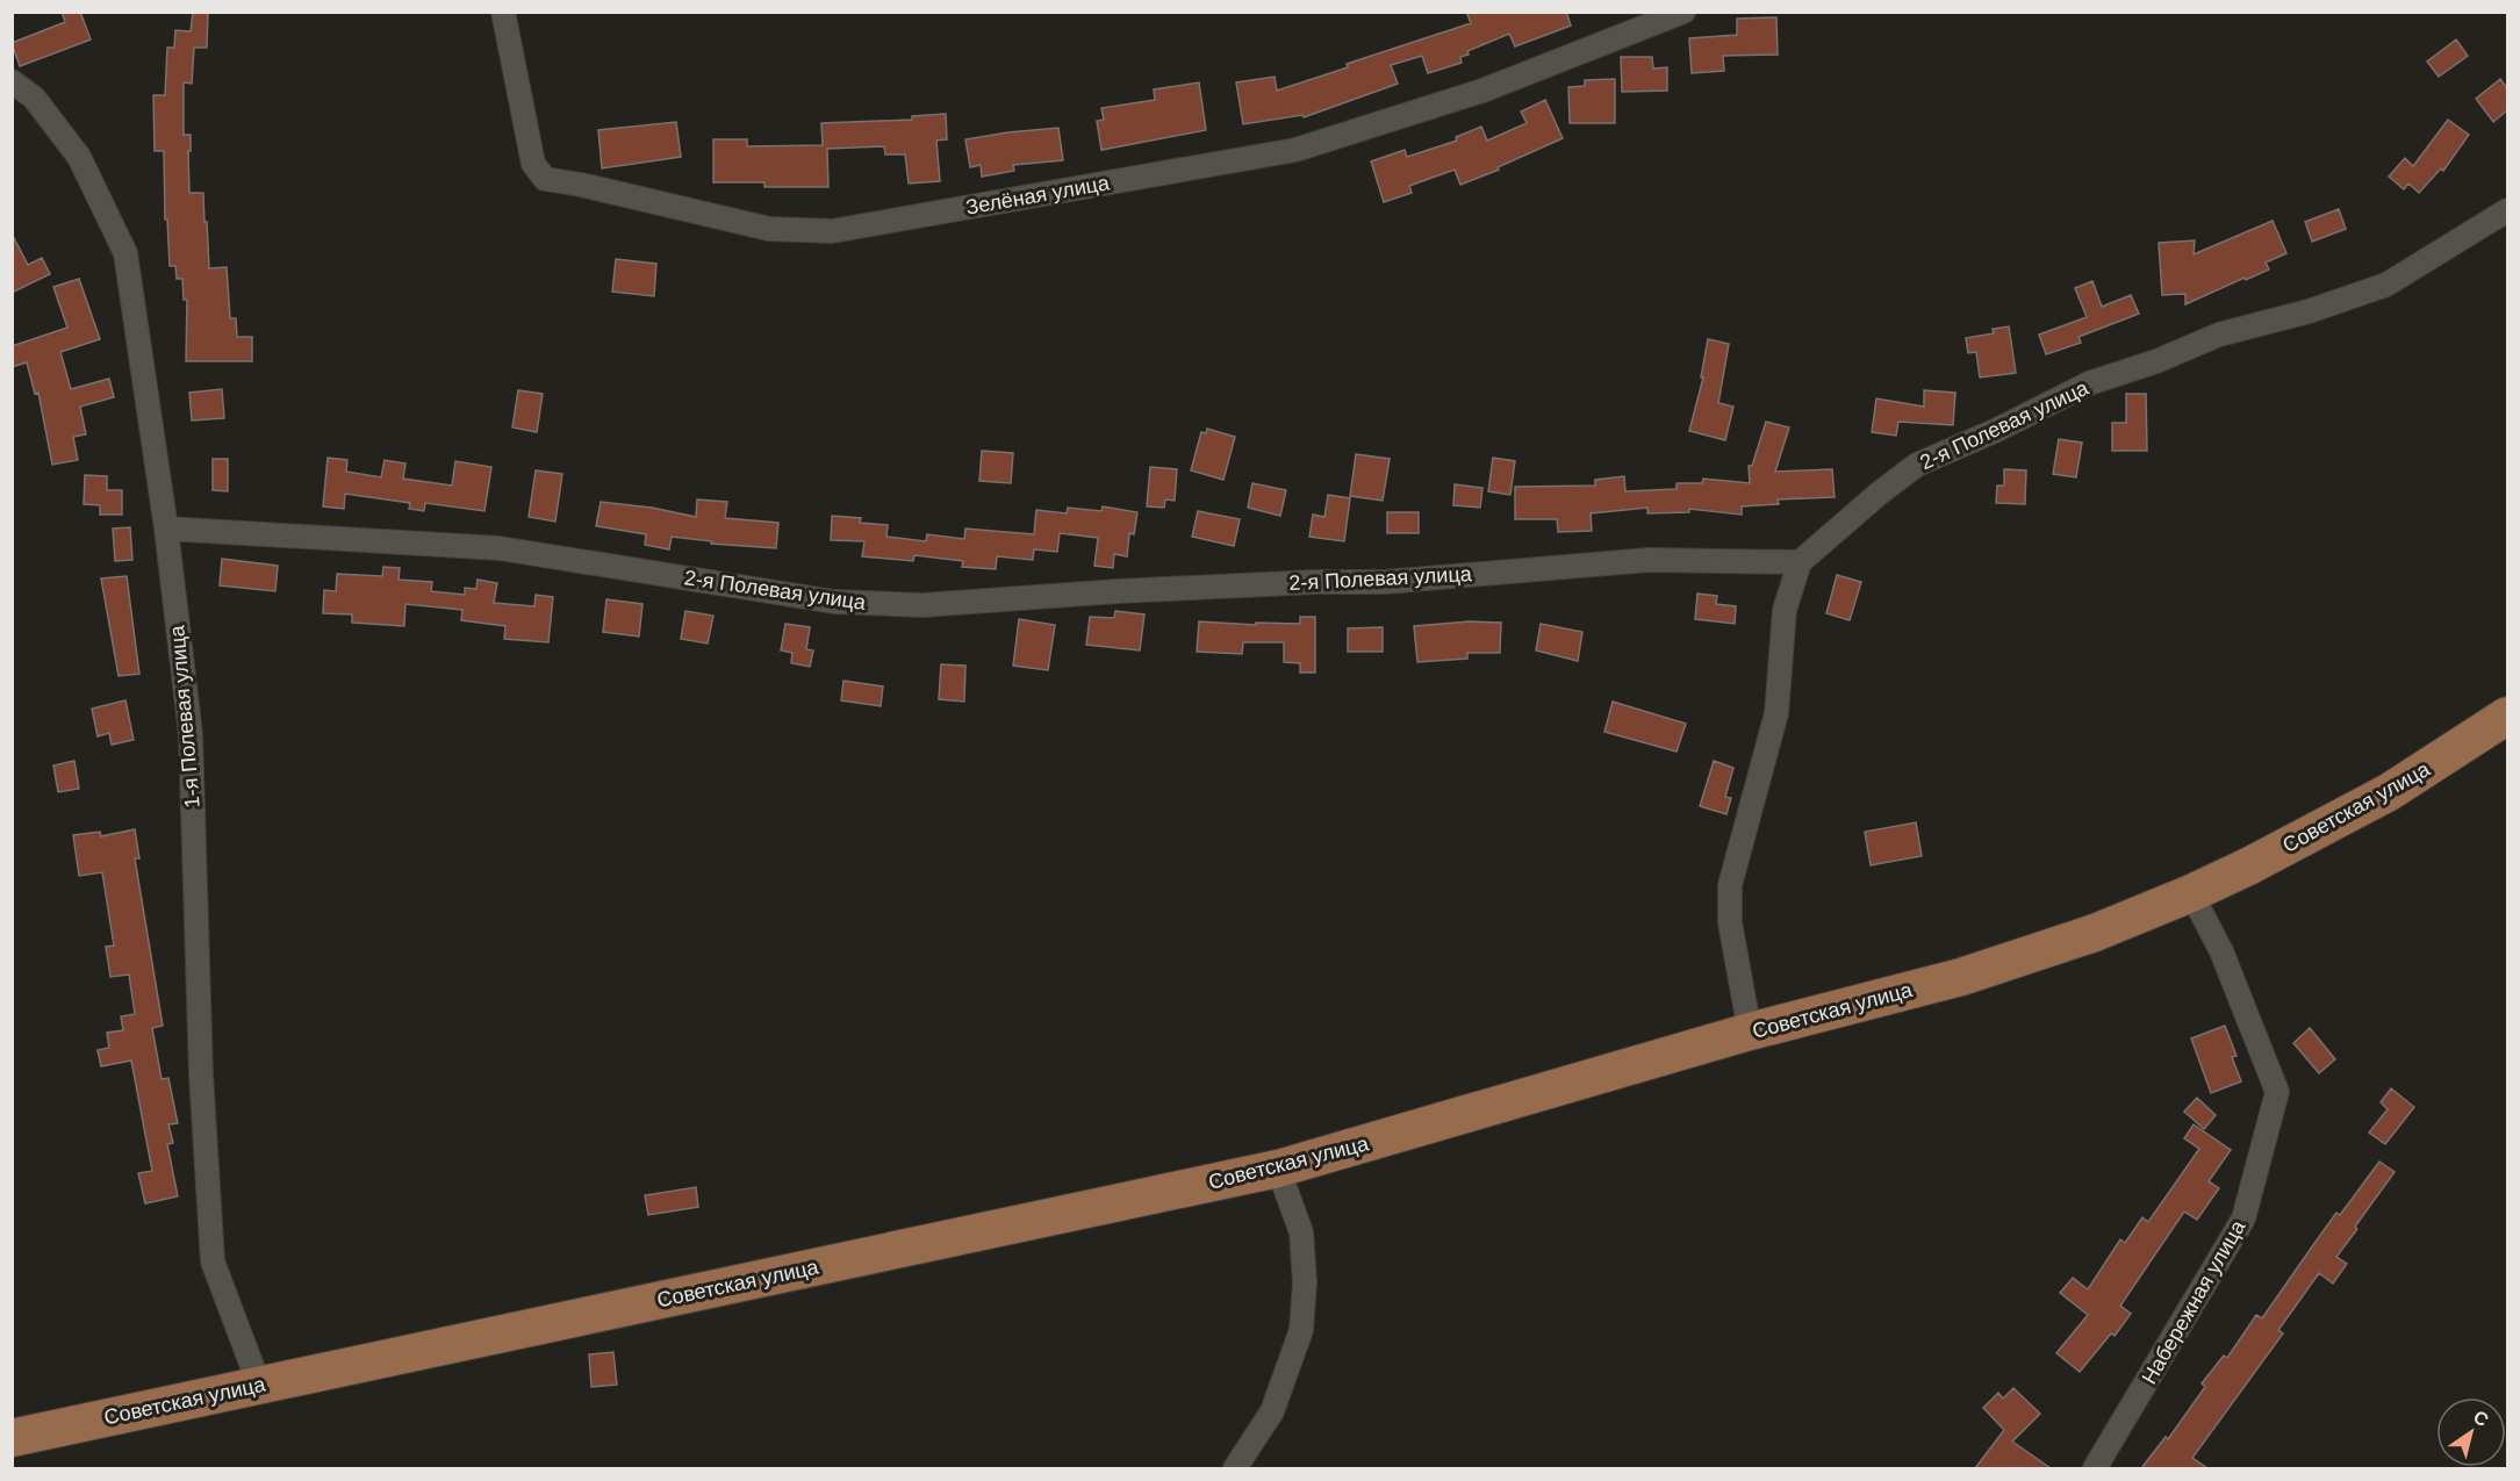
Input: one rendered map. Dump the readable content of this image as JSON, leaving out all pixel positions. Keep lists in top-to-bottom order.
{
  "streets": {
    "main road": ["Советская улица"],
    "street": [
      "Зелёная улица",
      "2-я Полевая улица",
      "1-я Полевая улица",
      "Набережная улица"
    ]
  },
  "crossings": [
    ["2-я Полевая улица", "1-я Полевая улица"],
    ["1-я Полевая улица", "Советская улица"],
    ["Советская улица", "Набережная улица"]
  ],
  "north": "top right"
}
